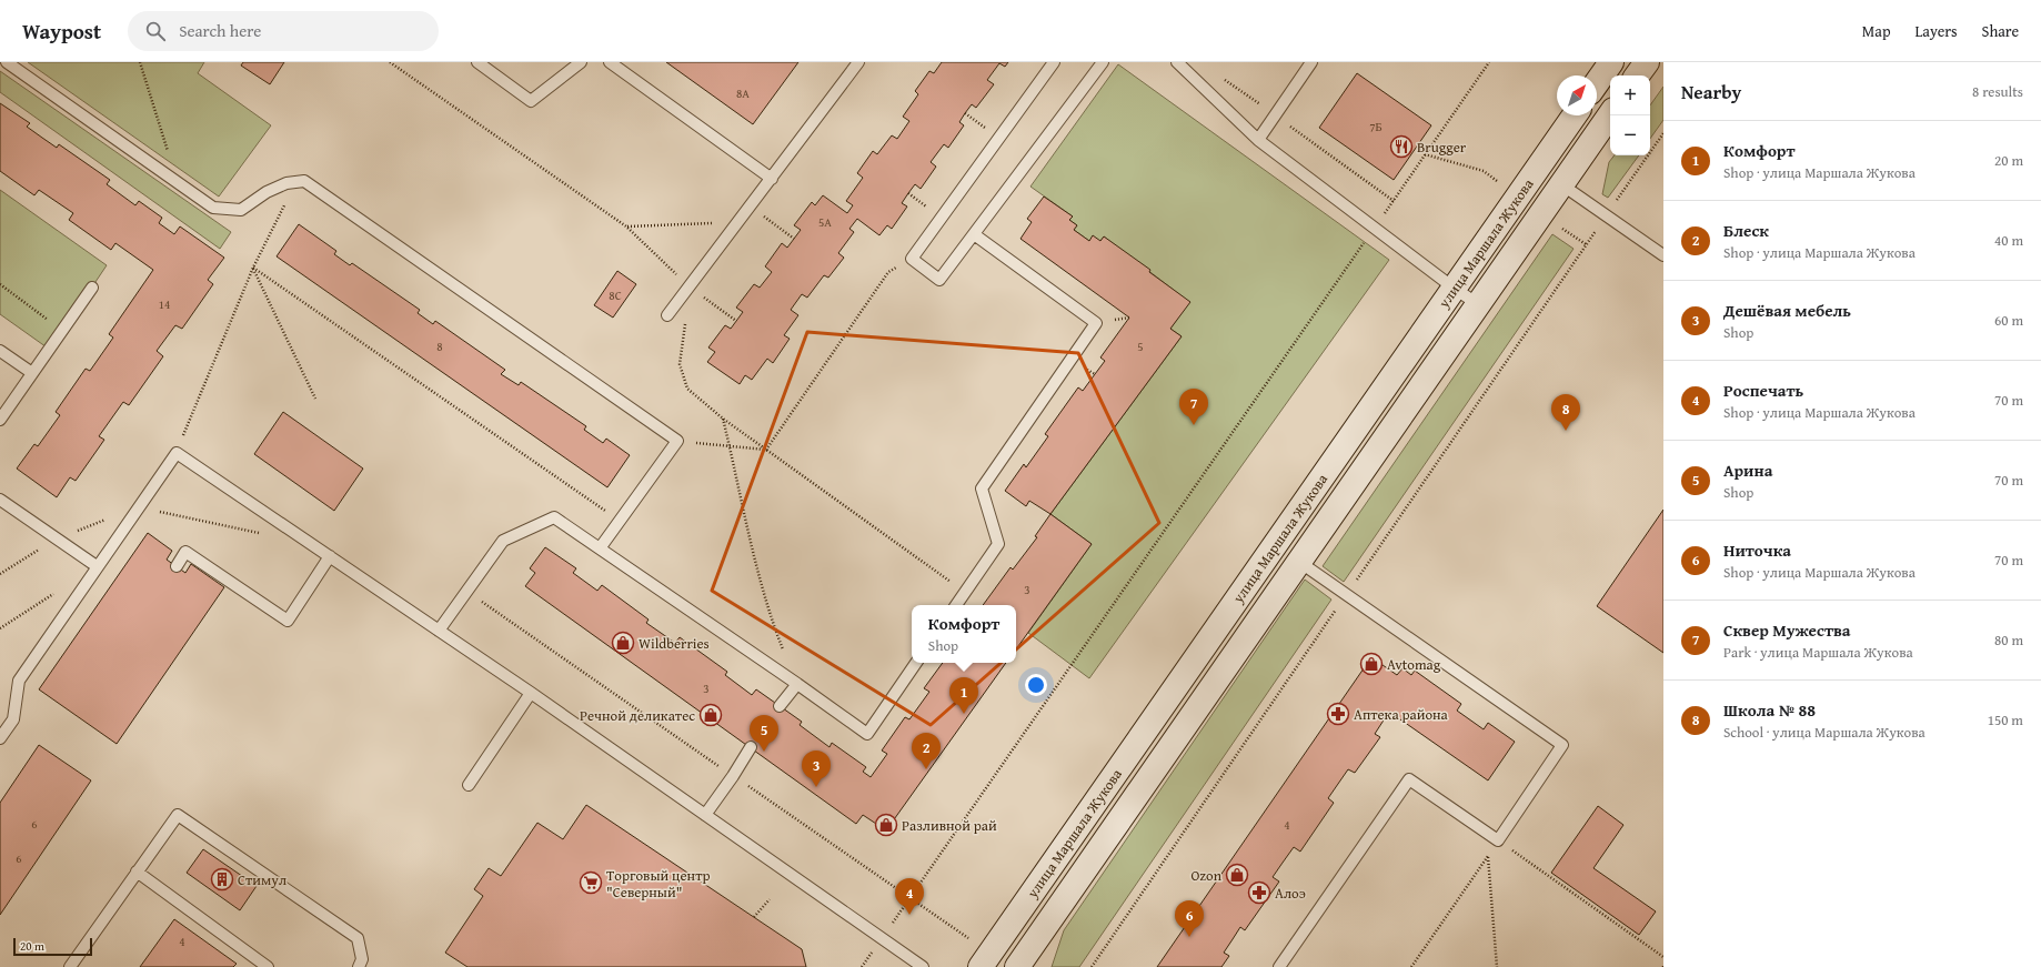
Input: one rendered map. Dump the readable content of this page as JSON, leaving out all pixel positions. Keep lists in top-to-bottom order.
{
  "streets": {
    "street": ["улица Маршала Жукова"]
  },
  "places": {
    "restaurant": ["Brugger"],
    "shop": [
      "Wildberries",
      "Avtomag",
      "Речной деликатес",
      "Разливной рай",
      "Ozon"
    ],
    "pharmacy": ["Аптека района", "Алоэ"],
    "building": ["Стимул"],
    "supermarket": ["Торговый центр \"Северный\""]
  },
  "house_numbers": [
    "8А",
    "7Б",
    "5А",
    "8С",
    "14",
    "8",
    "5",
    "3",
    "3",
    "6",
    "4",
    "6",
    "4"
  ],
  "scale_bar": "20 m",
  "north": "top right",
  "page": {
    "header": "Waypost",
    "search": "Search here",
    "nav": ["Map", "Layers", "Share"],
    "heading": ["Nearby", "8 results"],
    "map_buttons": ["+", "−"],
    "list": [
      {
        "mark": "1",
        "name": "Комфорт",
        "note": "Shop · улица Маршала Жукова",
        "value": "20 m"
      },
      {
        "mark": "2",
        "name": "Блеск",
        "note": "Shop · улица Маршала Жукова",
        "value": "40 m"
      },
      {
        "mark": "3",
        "name": "Дешёвая мебель",
        "note": "Shop",
        "value": "60 m"
      },
      {
        "mark": "4",
        "name": "Роспечать",
        "note": "Shop · улица Маршала Жукова",
        "value": "70 m"
      },
      {
        "mark": "5",
        "name": "Арина",
        "note": "Shop",
        "value": "70 m"
      },
      {
        "mark": "6",
        "name": "Ниточка",
        "note": "Shop · улица Маршала Жукова",
        "value": "70 m"
      },
      {
        "mark": "7",
        "name": "Сквер Мужества",
        "note": "Park · улица Маршала Жукова",
        "value": "80 m"
      },
      {
        "mark": "8",
        "name": "Школа № 88",
        "note": "School · улица Маршала Жукова",
        "value": "150 m"
      }
    ],
    "pins": [
      "7",
      "8",
      "1",
      "5",
      "2",
      "3",
      "4",
      "6"
    ],
    "popup": ["Комфорт", "Shop"],
    "scale": "20 m"
  }
}
